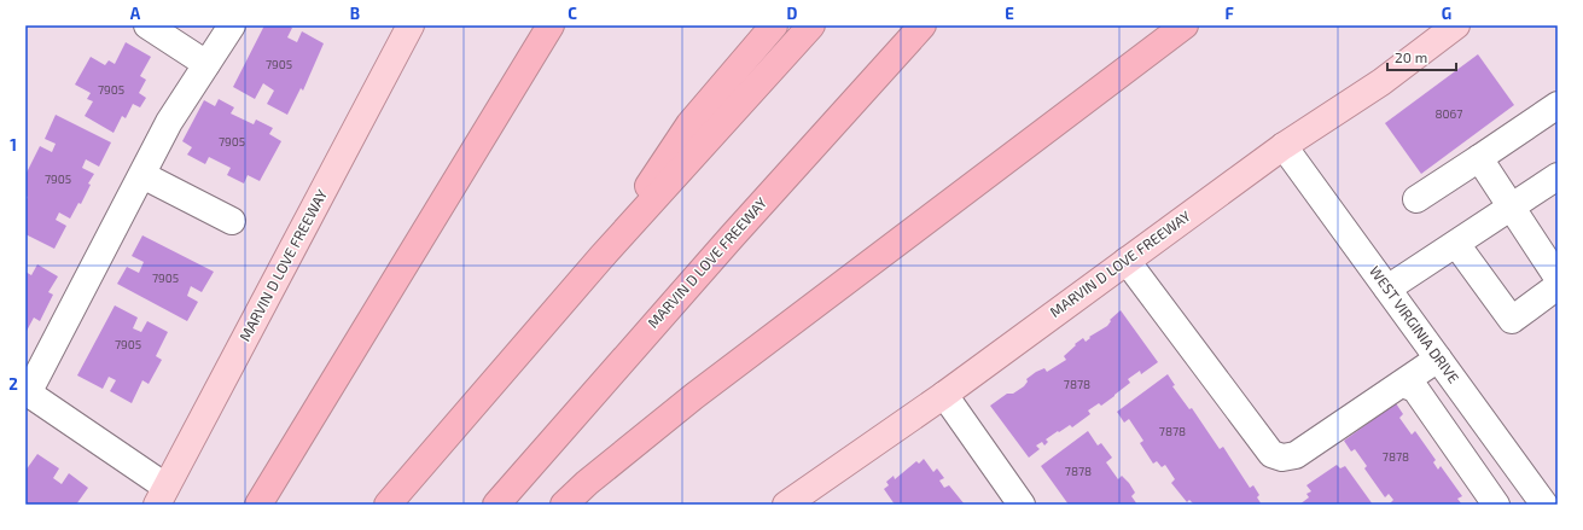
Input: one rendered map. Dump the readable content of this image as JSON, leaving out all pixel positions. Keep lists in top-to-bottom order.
{
  "streets": {
    "highway": ["MARVIN D LOVE FREEWAY"],
    "street": ["WEST VIRGINIA DRIVE"]
  },
  "crossings": [
    ["MARVIN D LOVE FREEWAY", "WEST VIRGINIA DRIVE"]
  ],
  "house_numbers": [
    "7905",
    "7905",
    "8067",
    "7905",
    "7905",
    "7905",
    "7905",
    "7878",
    "7878",
    "7878",
    "7878"
  ],
  "scale_bar": "20 m",
  "grid": {
    "columns": [
      "A",
      "B",
      "C",
      "D",
      "E",
      "F",
      "G"
    ],
    "rows": ["1", "2"]
  }
}
